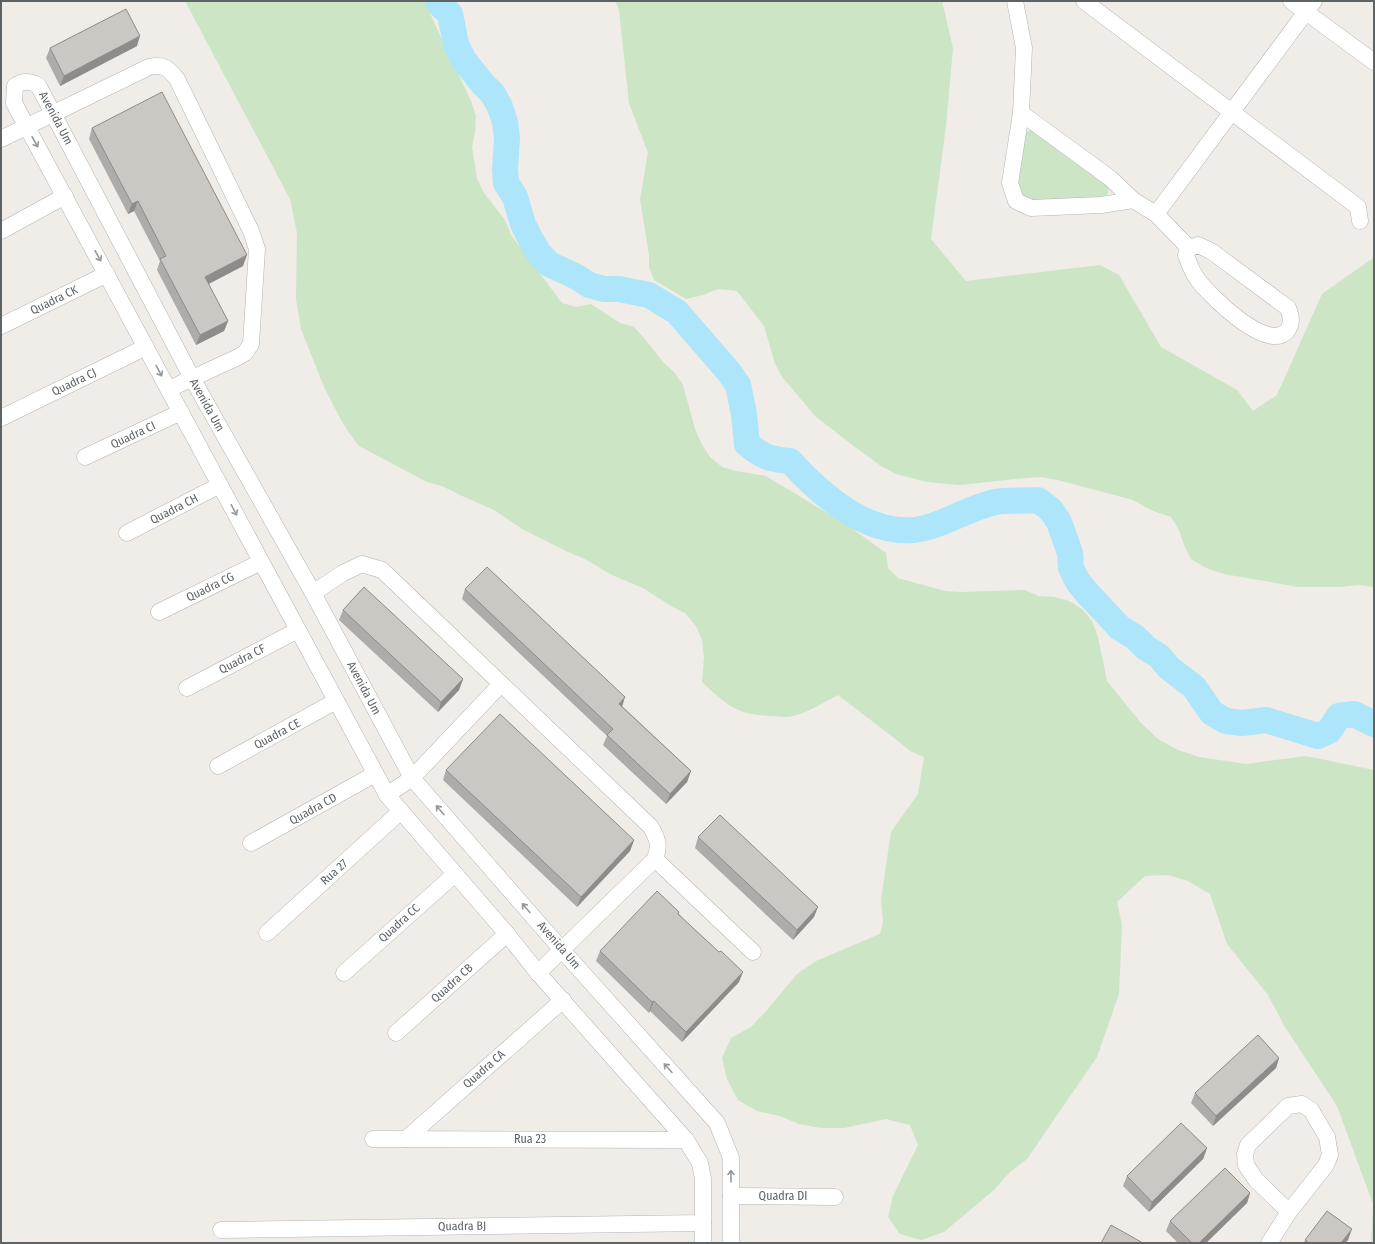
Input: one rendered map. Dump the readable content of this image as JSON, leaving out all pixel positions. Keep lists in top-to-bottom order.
{
  "streets": {
    "street": [
      "Avenida Um",
      "Quadra CK",
      "Quadra CJ",
      "Quadra CI",
      "Quadra CH",
      "Quadra CG",
      "Quadra CF",
      "Quadra CE",
      "Quadra CD",
      "Rua 27",
      "Quadra CC",
      "Quadra CB",
      "Quadra CA",
      "Rua 23",
      "Quadra DI",
      "Quadra BJ"
    ]
  },
  "crossings": [
    ["Avenida Um", "Quadra CK"],
    ["Avenida Um", "Quadra CJ"],
    ["Avenida Um", "Quadra CI"],
    ["Avenida Um", "Quadra CH"],
    ["Avenida Um", "Quadra CG"],
    ["Avenida Um", "Quadra CF"],
    ["Avenida Um", "Quadra CE"],
    ["Avenida Um", "Quadra CD"],
    ["Avenida Um", "Rua 27"],
    ["Avenida Um", "Quadra CC"],
    ["Avenida Um", "Quadra CB"],
    ["Avenida Um", "Quadra CA"],
    ["Avenida Um", "Rua 23"],
    ["Avenida Um", "Quadra DI"],
    ["Avenida Um", "Quadra BJ"],
    ["Quadra CA", "Rua 23"]
  ]
}
